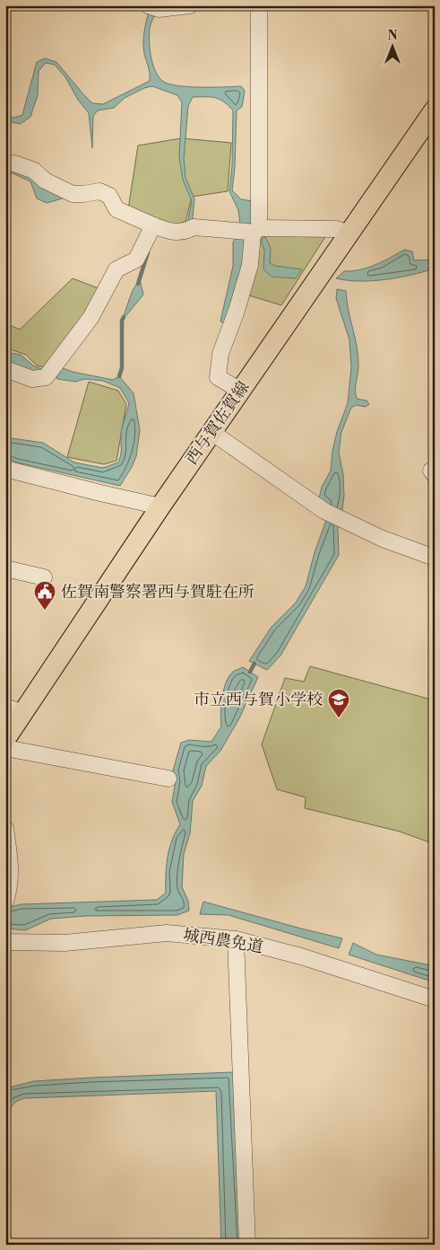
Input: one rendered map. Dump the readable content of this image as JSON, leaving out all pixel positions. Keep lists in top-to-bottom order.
{
  "streets": {
    "main road": ["西与賀佐賀線"],
    "street": ["城西農免道"]
  },
  "places": {
    "public building": ["佐賀南警察署西与賀駐在所"],
    "school or university": ["市立西与賀小学校"]
  },
  "north": "top"
}
